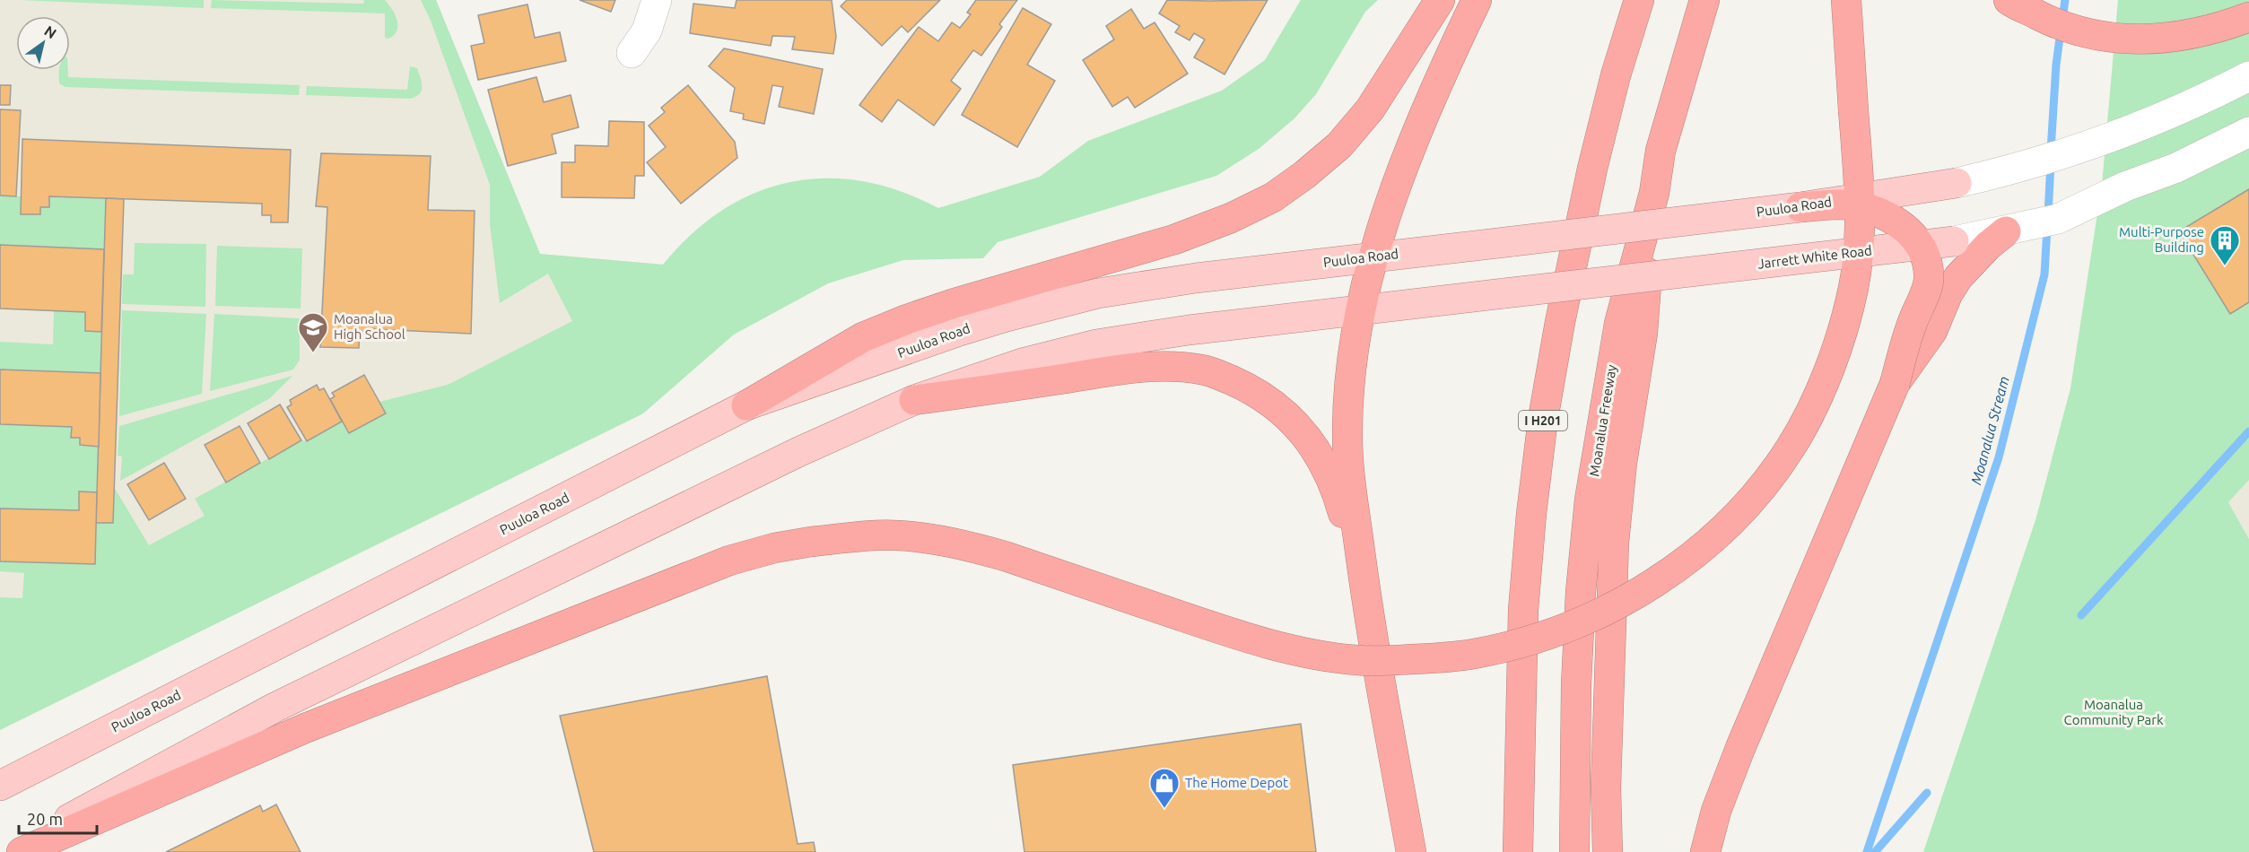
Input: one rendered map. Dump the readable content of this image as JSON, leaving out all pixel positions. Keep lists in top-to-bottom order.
{
  "streets": {
    "highway": ["I H201", "Moanalua Freeway"],
    "main road": ["Puuloa Road", "Jarrett White Road"]
  },
  "water": ["Moanalua Stream"],
  "parks": ["Moanalua Community Park"],
  "places": {
    "building": ["Multi-Purpose Building"],
    "school or university": ["Moanalua High School"],
    "shop": ["The Home Depot"]
  },
  "scale_bar": "20 m",
  "north": "top right"
}
